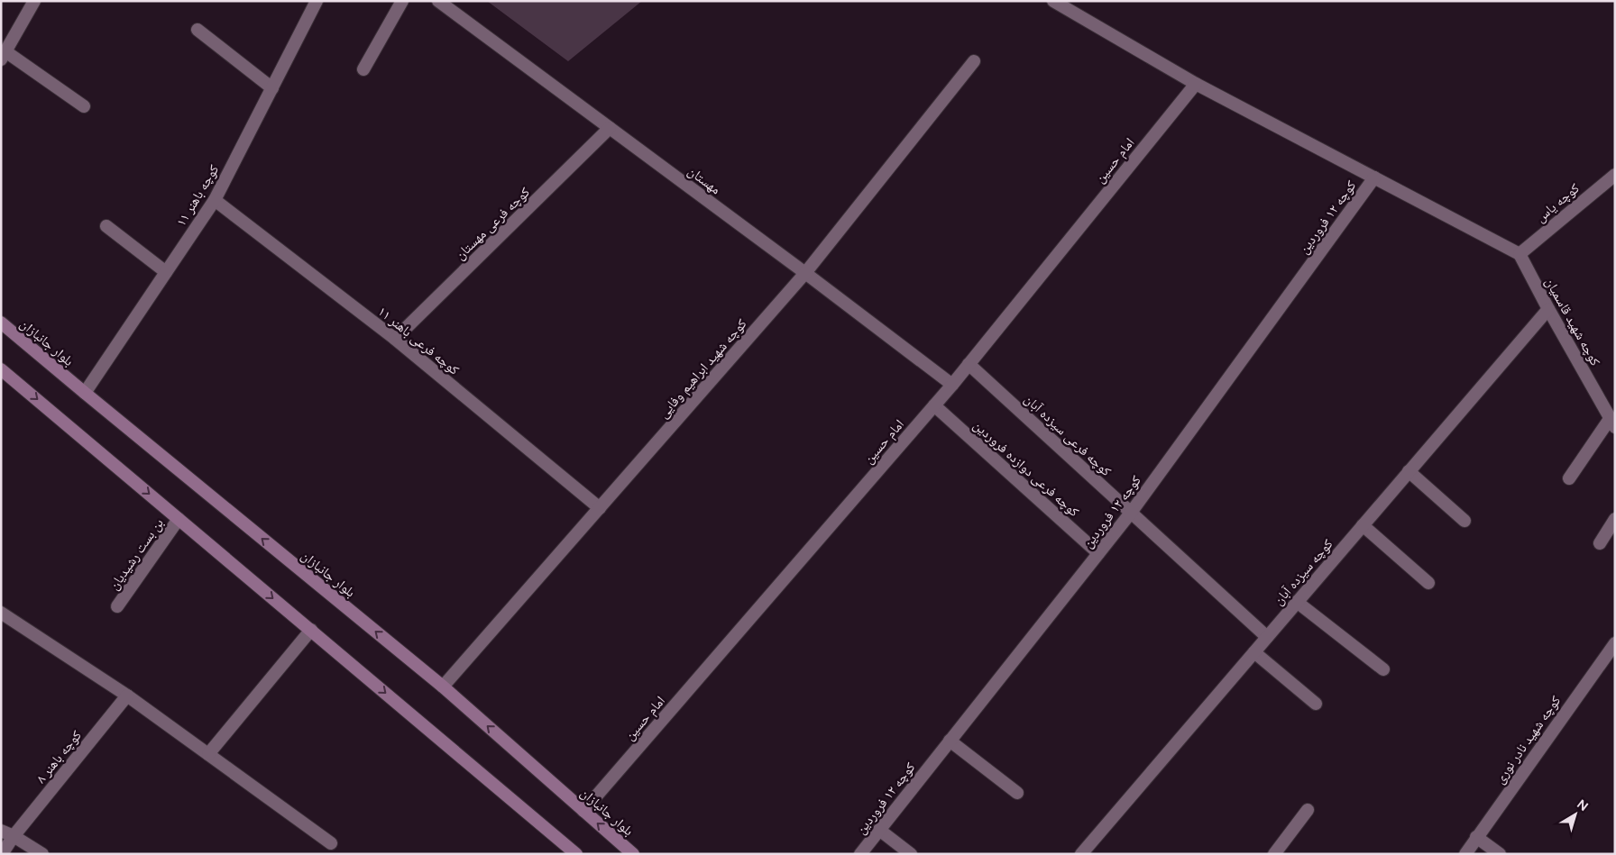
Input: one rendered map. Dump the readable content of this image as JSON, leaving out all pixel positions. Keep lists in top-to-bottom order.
{
  "streets": {
    "main road": ["بلوار جانبازان"],
    "street": [
      "امام حسین",
      "مهستان",
      "کوچه باهنر ۱۱",
      "کوچه یاس",
      "کوچه ۱۲ فروردین",
      "کوچه فرعی مهستان",
      "کوچه شهید قاسمیان",
      "کوچه فرعی باهنر ۱۱",
      "کوچه شهید ابراهیم وفایی",
      "کوچه فرعی سیزده آبان",
      "کوچه فرعی دوازده فروردین",
      "بن بست رشیدیان",
      "کوچه سیزده آبان",
      "کوچه شهید نادر نوری",
      "کوچه باهنر ۸"
    ]
  },
  "crossings": [
    ["امام حسین", "مهستان"],
    ["امام حسین", "بلوار جانبازان"],
    ["امام حسین", "کوچه فرعی سیزده آبان"],
    ["امام حسین", "کوچه فرعی دوازده فروردین"],
    ["مهستان", "کوچه فرعی مهستان"],
    ["مهستان", "کوچه شهید ابراهیم وفایی"],
    ["کوچه باهنر ۱۱", "کوچه فرعی باهنر ۱۱"],
    ["کوچه باهنر ۱۱", "بلوار جانبازان"],
    ["کوچه یاس", "کوچه شهید قاسمیان"],
    ["کوچه ۱۲ فروردین", "کوچه فرعی سیزده آبان"],
    ["کوچه ۱۲ فروردین", "کوچه فرعی دوازده فروردین"],
    ["کوچه فرعی مهستان", "کوچه فرعی باهنر ۱۱"],
    ["کوچه شهید قاسمیان", "کوچه سیزده آبان"],
    ["کوچه فرعی باهنر ۱۱", "کوچه شهید ابراهیم وفایی"],
    ["بلوار جانبازان", "کوچه شهید ابراهیم وفایی"],
    ["کوچه فرعی سیزده آبان", "کوچه سیزده آبان"]
  ],
  "north": "top right"
}
